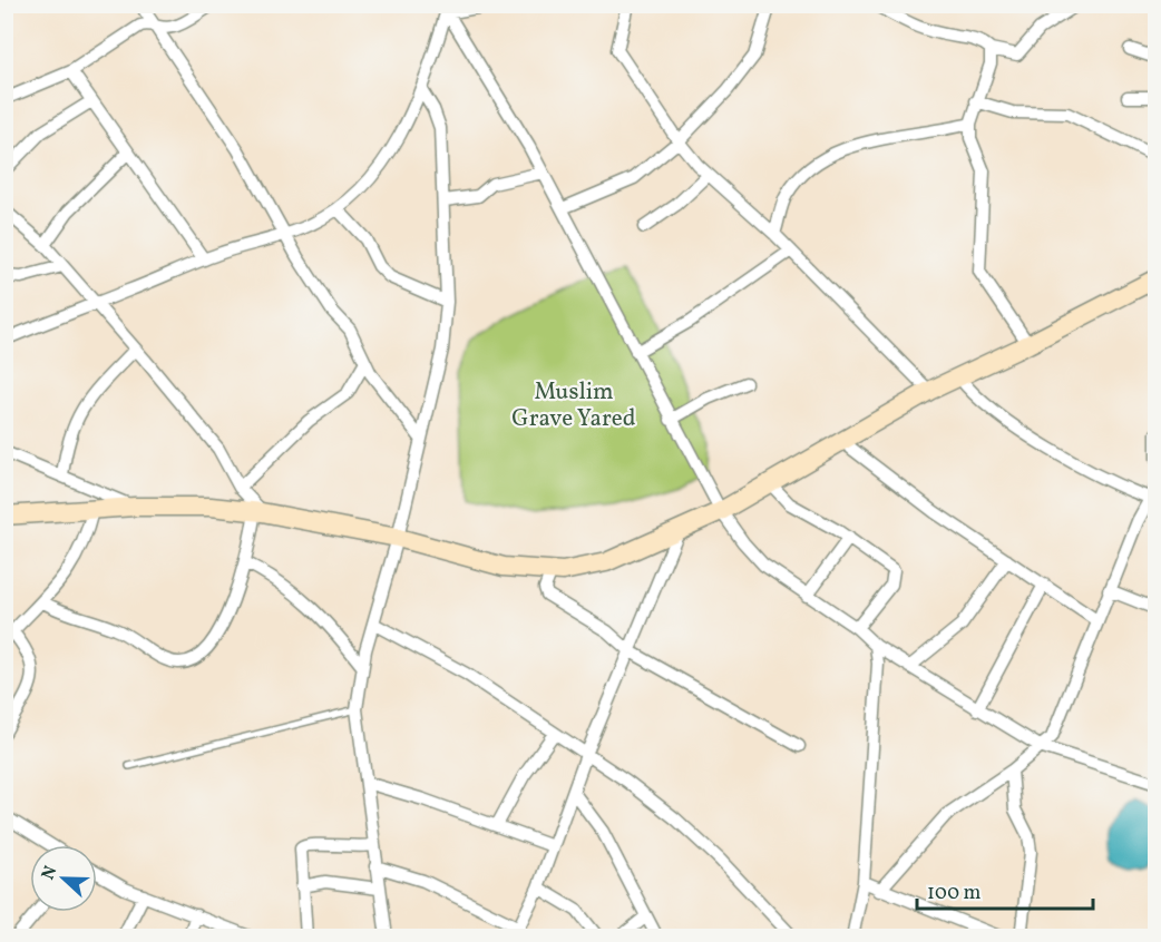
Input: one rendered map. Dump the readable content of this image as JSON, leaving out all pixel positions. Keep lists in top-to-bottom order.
{
  "parks": ["Muslim Grave Yared"],
  "scale_bar": "100 m",
  "north": "left"
}
